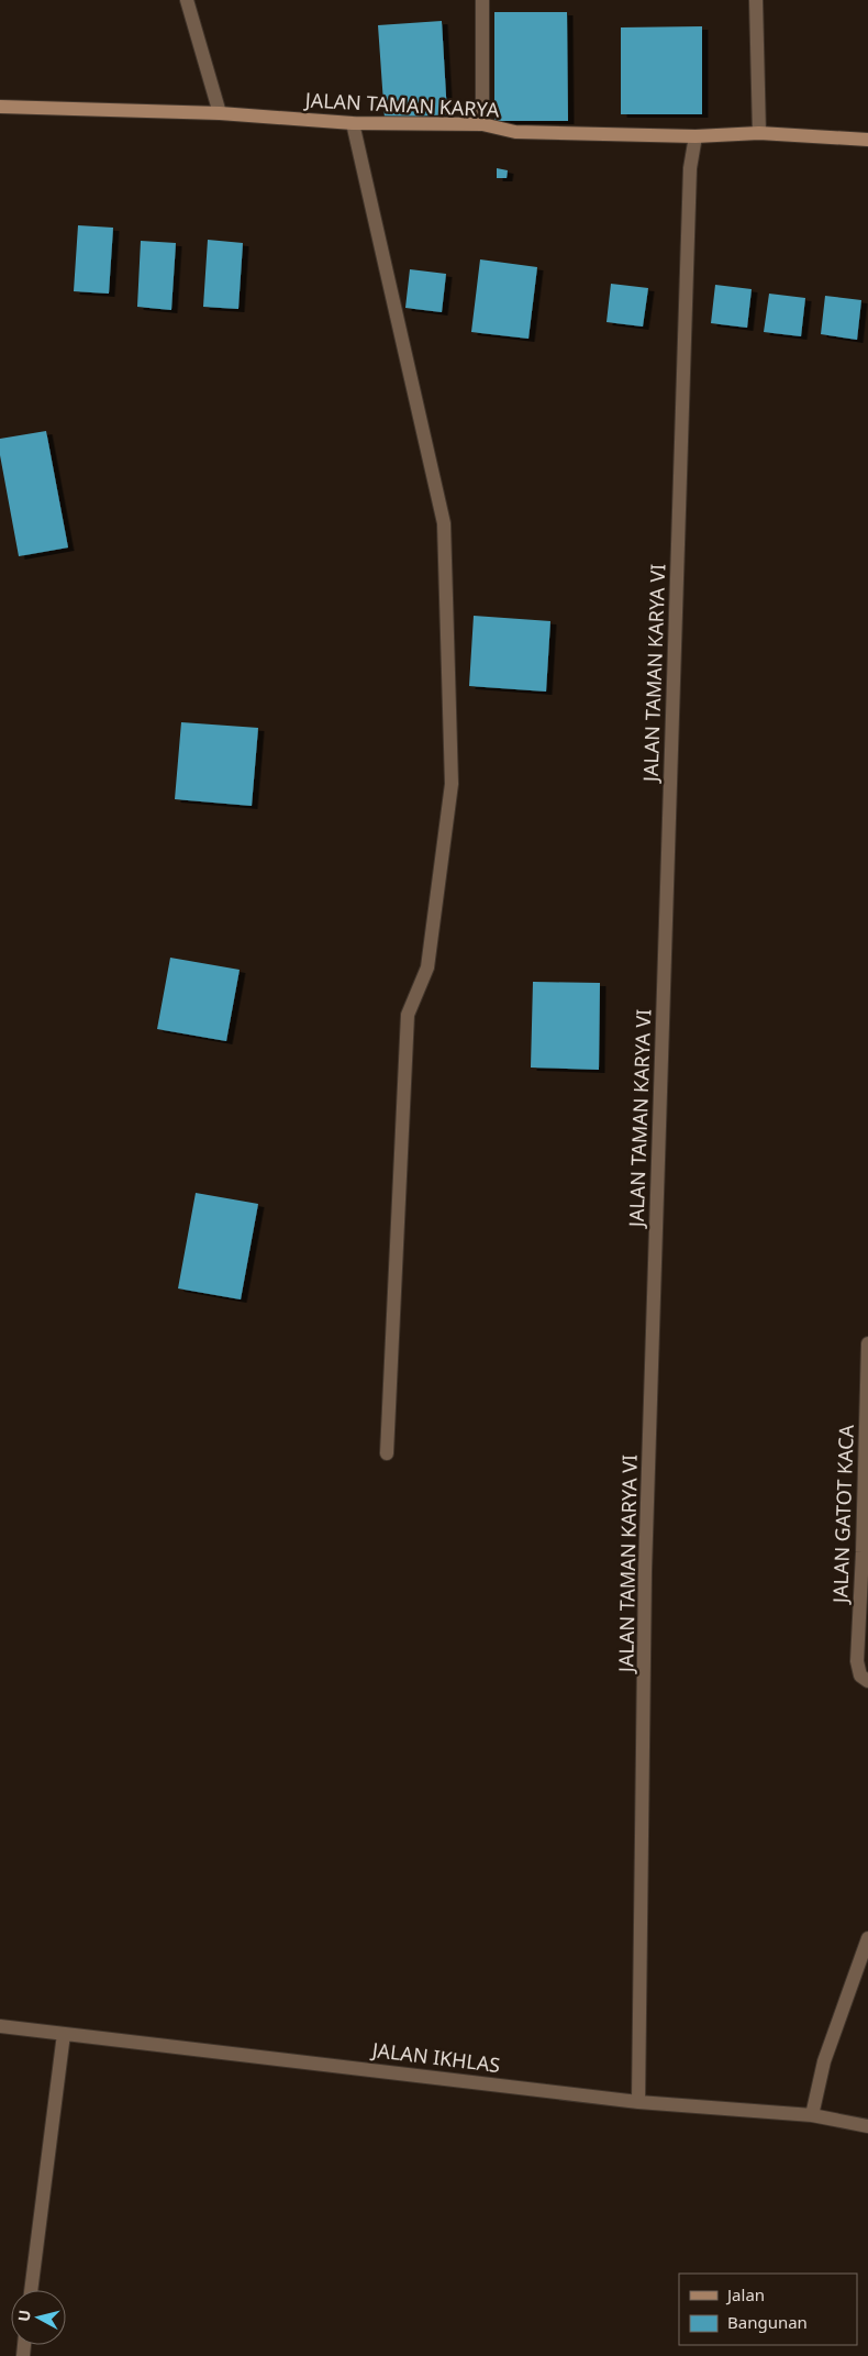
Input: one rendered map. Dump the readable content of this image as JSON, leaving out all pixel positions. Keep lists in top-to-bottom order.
{
  "streets": {
    "street": [
      "JALAN TAMAN KARYA",
      "JALAN TAMAN KARYA VI",
      "JALAN GATOT KACA",
      "JALAN IKHLAS"
    ]
  },
  "crossings": [
    ["JALAN TAMAN KARYA", "JALAN TAMAN KARYA VI"],
    ["JALAN TAMAN KARYA VI", "JALAN IKHLAS"]
  ],
  "legend": ["Jalan", "Bangunan"],
  "north": "left"
}
